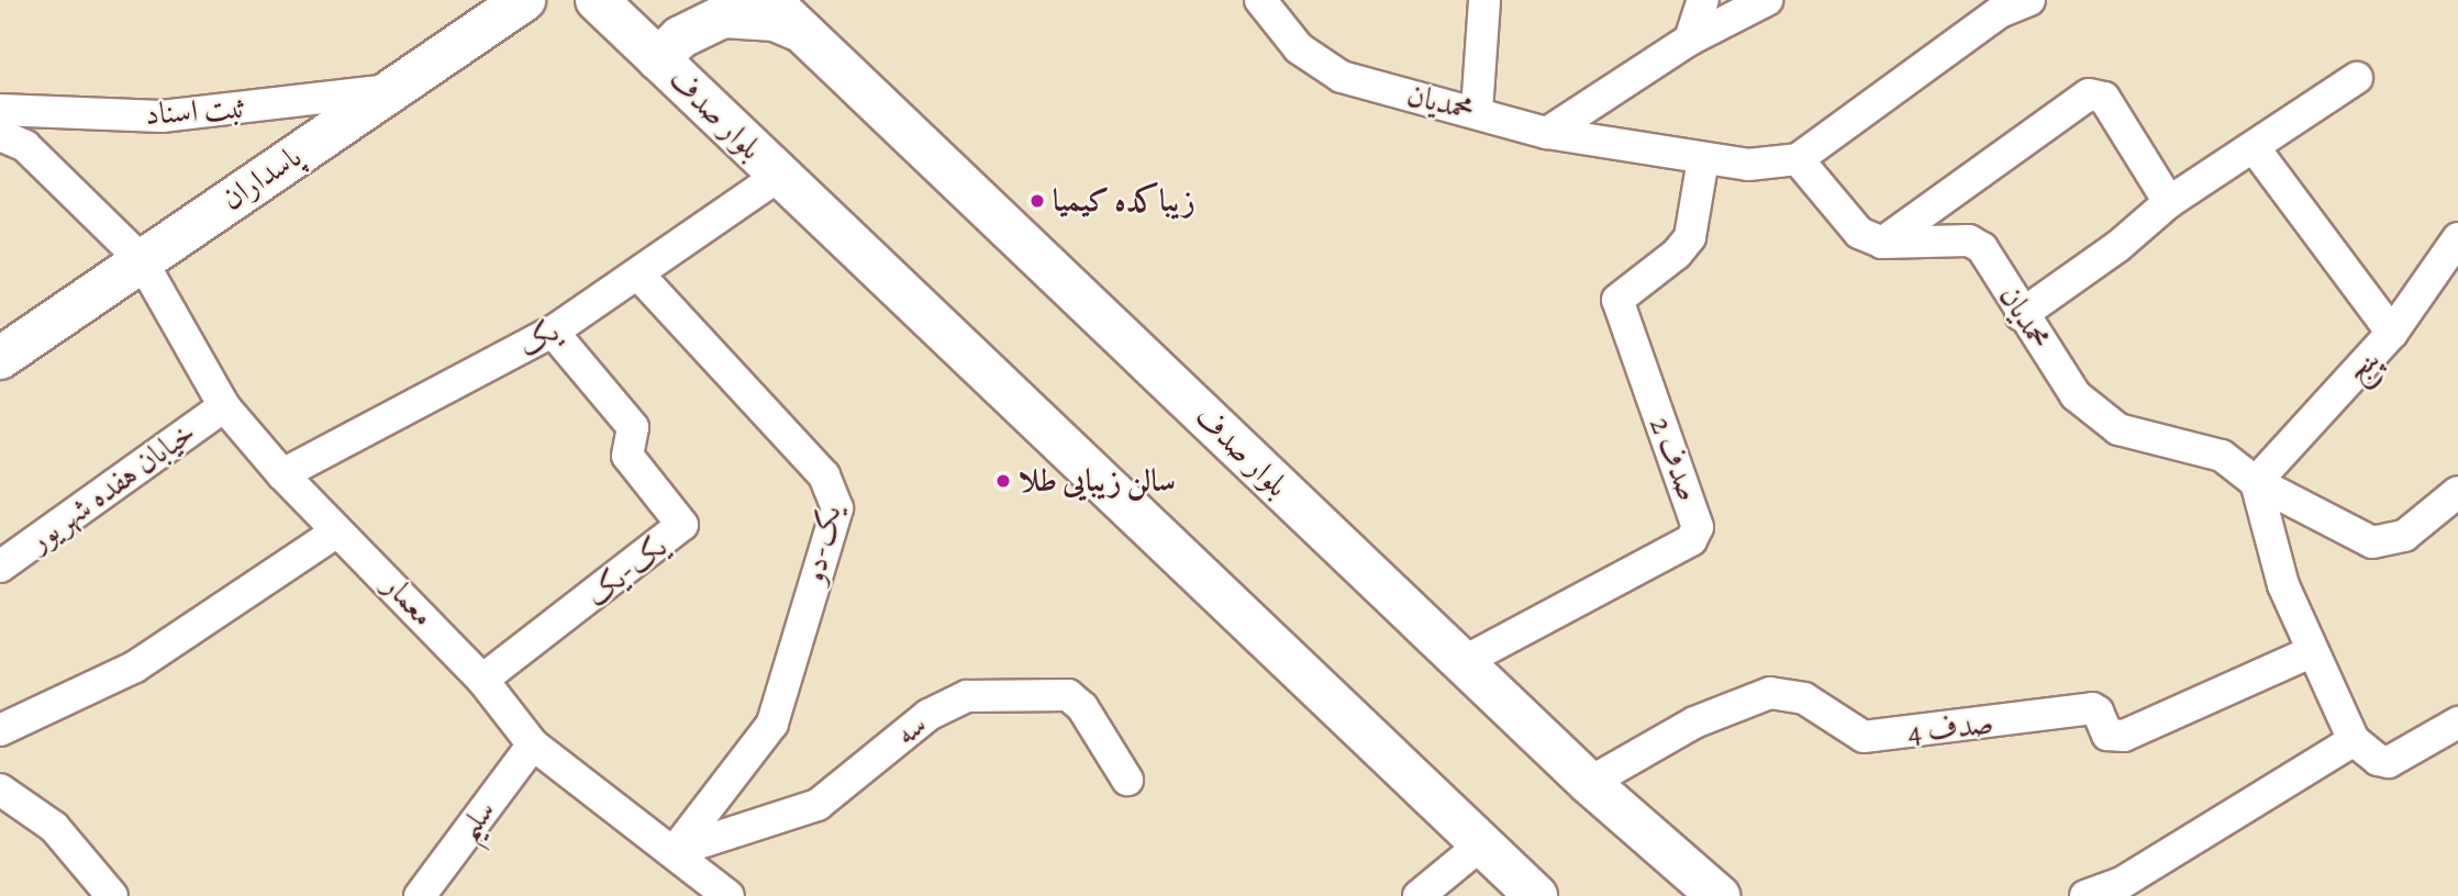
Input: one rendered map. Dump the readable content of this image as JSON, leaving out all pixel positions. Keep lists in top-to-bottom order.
{
  "streets": {
    "street": [
      "محمدیان",
      "ثبت اسناد",
      "بلوار صدف",
      "پاسداران",
      "یک",
      "پنج",
      "صدف 2",
      "خیابان هفده شهریور",
      "یک-دو",
      "یک-یک",
      "معمار",
      "صدف 4",
      "سه",
      "سلیم"
    ]
  },
  "crossings": [
    ["محمدیان", "پنج"],
    ["محمدیان", "صدف 2"],
    ["ثبت اسناد", "پاسداران"],
    ["بلوار صدف", "یک"],
    ["بلوار صدف", "صدف 2"],
    ["بلوار صدف", "صدف 4"],
    ["پاسداران", "معمار"],
    ["یک", "یک-دو"],
    ["یک", "یک-یک"],
    ["یک", "معمار"],
    ["خیابان هفده شهریور", "معمار"],
    ["یک-دو", "معمار"],
    ["یک-دو", "سه"],
    ["یک-یک", "معمار"],
    ["معمار", "سه"],
    ["معمار", "سلیم"]
  ],
  "places": ["زیباکده کیمیا", "سالن زیبایی طلا"]
}
